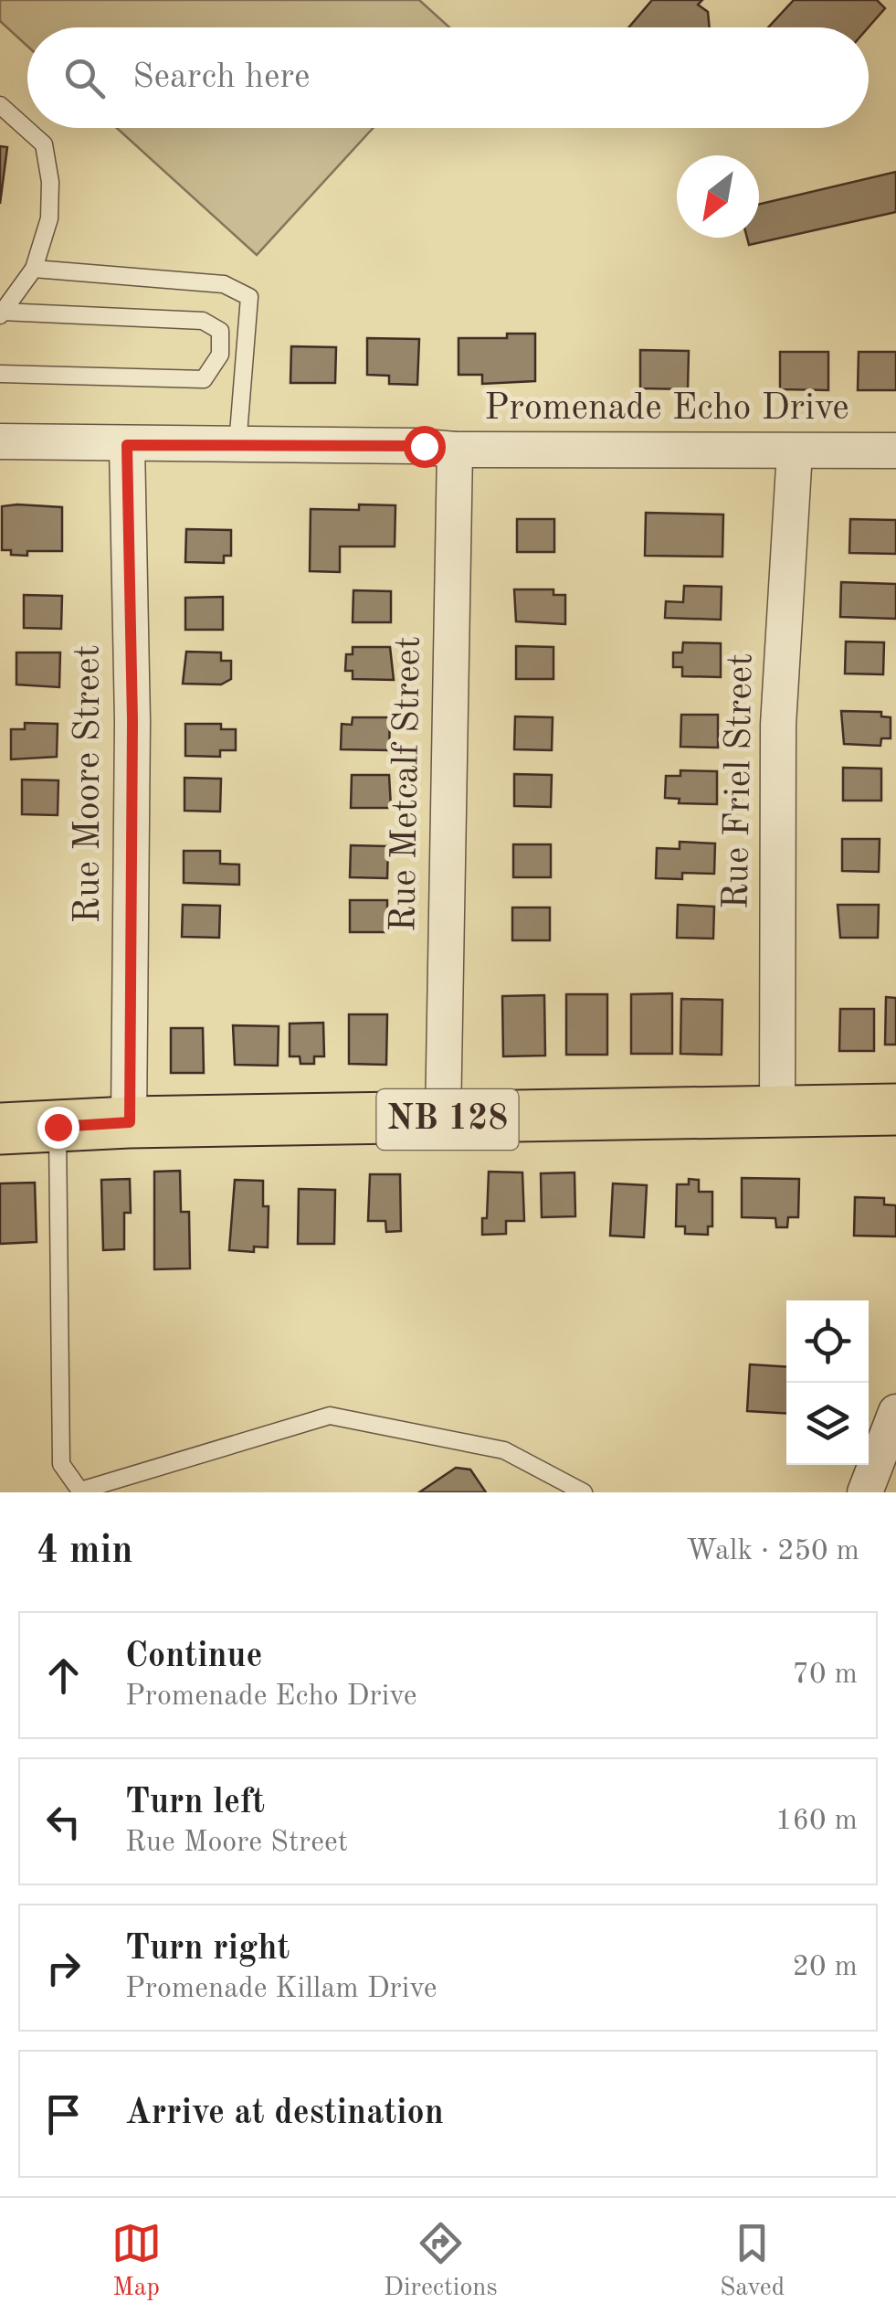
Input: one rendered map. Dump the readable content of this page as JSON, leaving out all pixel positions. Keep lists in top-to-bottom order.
{
  "streets": {
    "main road": ["NB 128"],
    "street": [
      "Promenade Echo Drive",
      "Rue Friel Street",
      "Rue Moore Street",
      "Rue Metcalf Street"
    ]
  },
  "crossings": [
    ["Promenade Echo Drive", "Rue Friel Street"],
    ["Promenade Echo Drive", "Rue Moore Street"],
    ["Promenade Echo Drive", "Rue Metcalf Street"],
    ["Rue Friel Street", "NB 128"],
    ["Rue Moore Street", "NB 128"],
    ["Rue Metcalf Street", "NB 128"]
  ],
  "north": "bottom left",
  "page": {
    "search": "Search here",
    "heading": ["4 min", "Walk · 250 m"],
    "list": [
      ["Continue", "Promenade Echo Drive", "70 m"],
      ["Turn left", "Rue Moore Street", "160 m"],
      ["Turn right", "Promenade Killam Drive", "20 m"],
      "Arrive at destination"
    ],
    "nav": ["Map", "Directions", "Saved"]
  }
}
